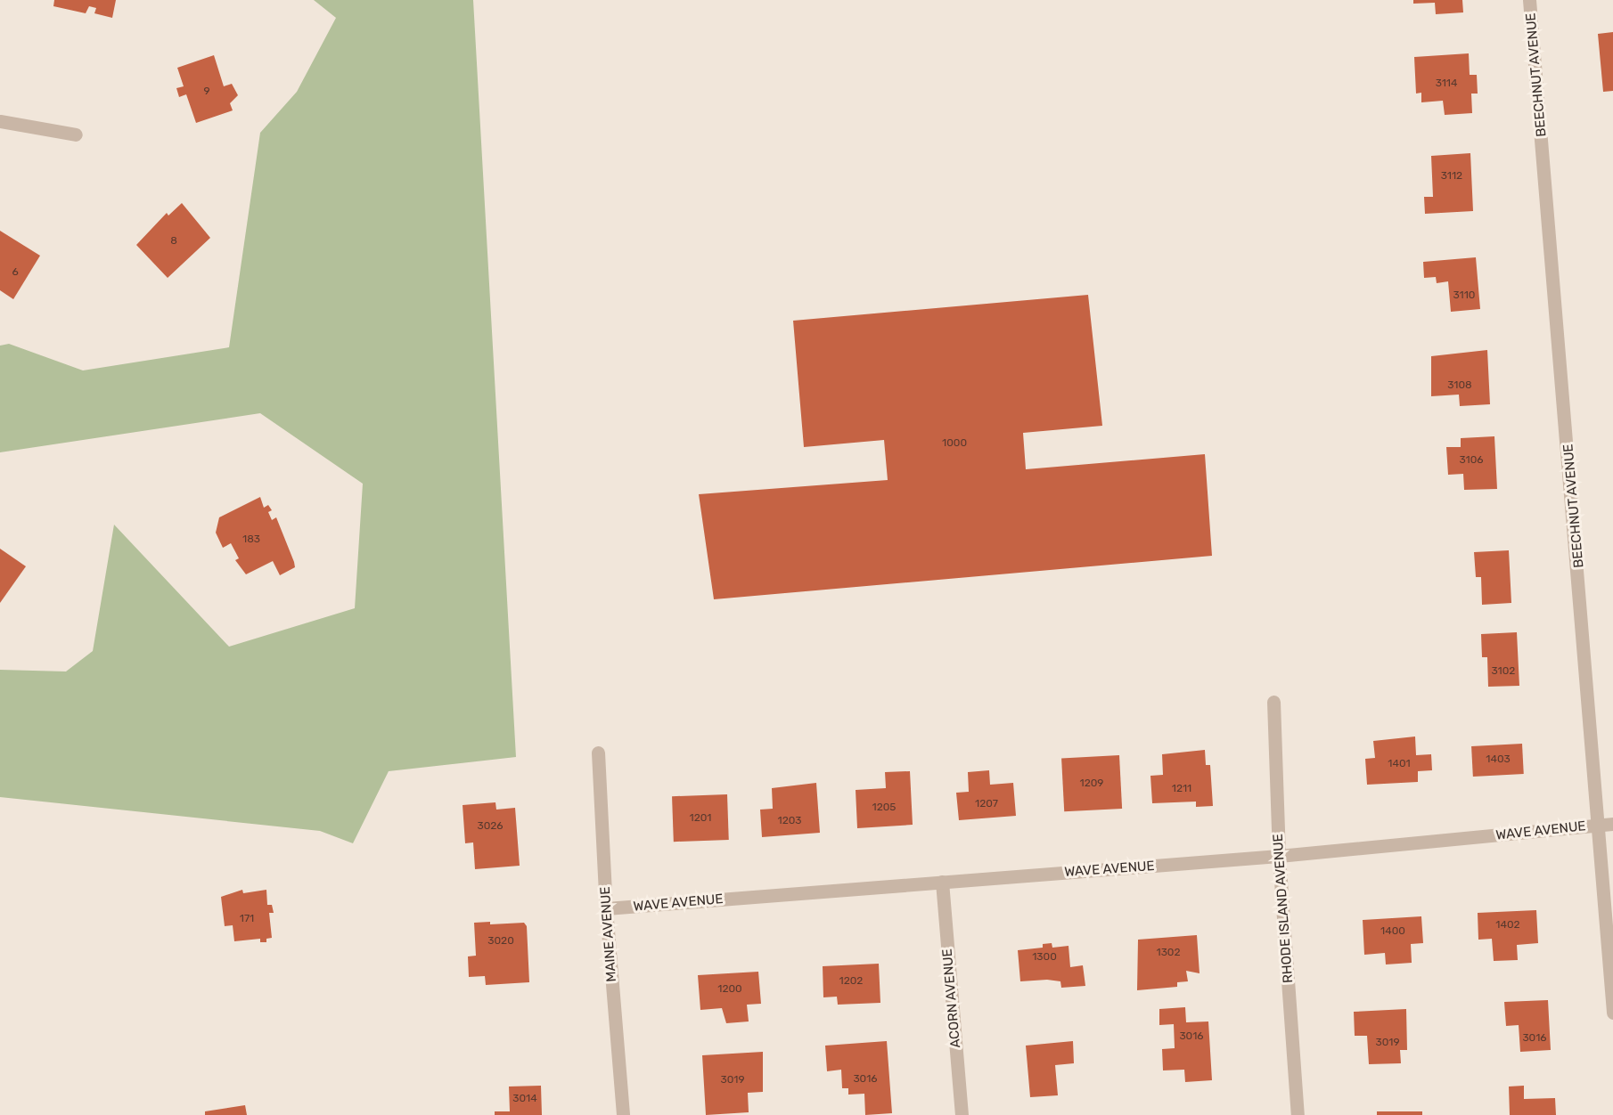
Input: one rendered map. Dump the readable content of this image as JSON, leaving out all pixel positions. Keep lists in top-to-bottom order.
{
  "streets": {
    "street": [
      "BEECHNUT AVENUE",
      "WAVE AVENUE",
      "RHODE ISLAND AVENUE",
      "MAINE AVENUE",
      "ACORN AVENUE"
    ]
  },
  "crossings": [
    ["BEECHNUT AVENUE", "WAVE AVENUE"],
    ["WAVE AVENUE", "RHODE ISLAND AVENUE"],
    ["WAVE AVENUE", "MAINE AVENUE"],
    ["WAVE AVENUE", "ACORN AVENUE"]
  ],
  "house_numbers": [
    "3114",
    "9",
    "3112",
    "8",
    "6",
    "3110",
    "3108",
    "1000",
    "3106",
    "183",
    "3102",
    "1403",
    "1401",
    "1209",
    "1211",
    "1207",
    "1205",
    "1201",
    "1203",
    "3026",
    "171",
    "1402",
    "1400",
    "3020",
    "1302",
    "1300",
    "1202",
    "1200",
    "3016",
    "3016",
    "3019",
    "3016",
    "3019",
    "3014"
  ]
}
